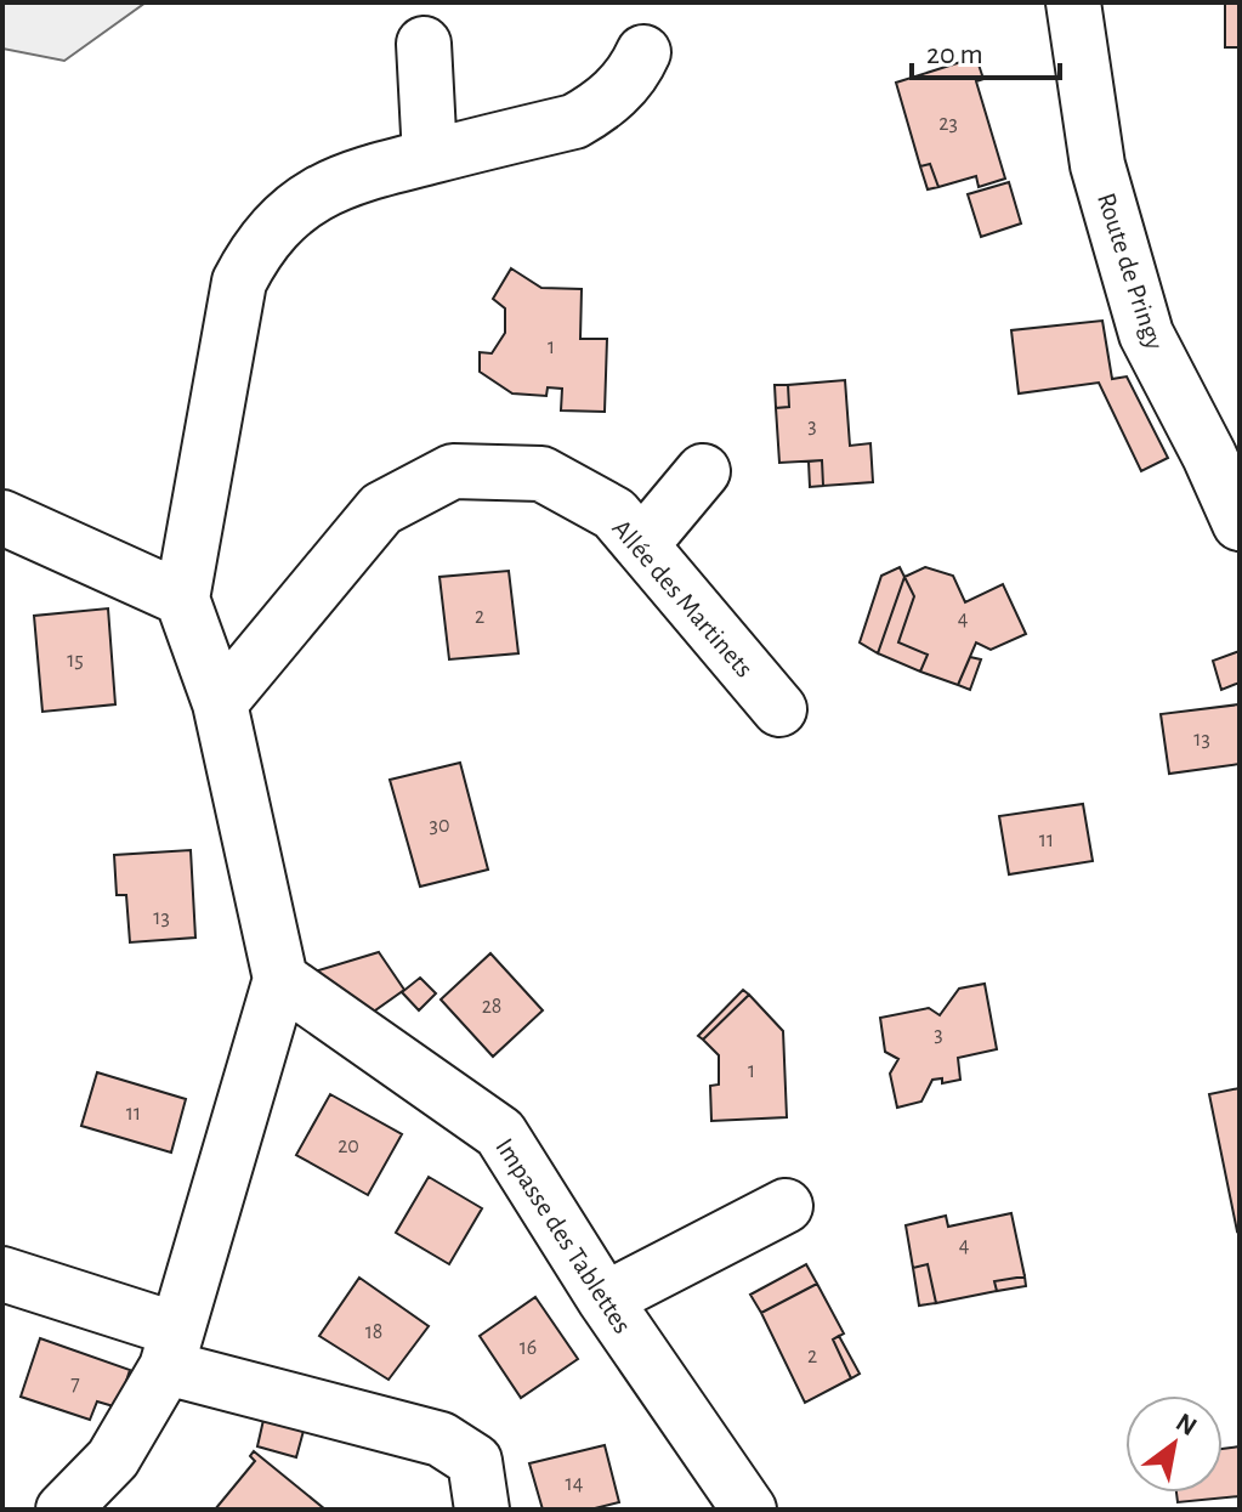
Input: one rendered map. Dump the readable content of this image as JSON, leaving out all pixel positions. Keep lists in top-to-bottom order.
{
  "streets": {
    "street": ["Route de Pringy", "Allée des Martinets", "Impasse des Tablettes"]
  },
  "house_numbers": [
    "23",
    "1",
    "3",
    "2",
    "4",
    "15",
    "13",
    "30",
    "11",
    "13",
    "28",
    "3",
    "1",
    "11",
    "20",
    "4",
    "18",
    "16",
    "2",
    "7",
    "14"
  ],
  "scale_bar": "20 m",
  "north": "top right"
}
